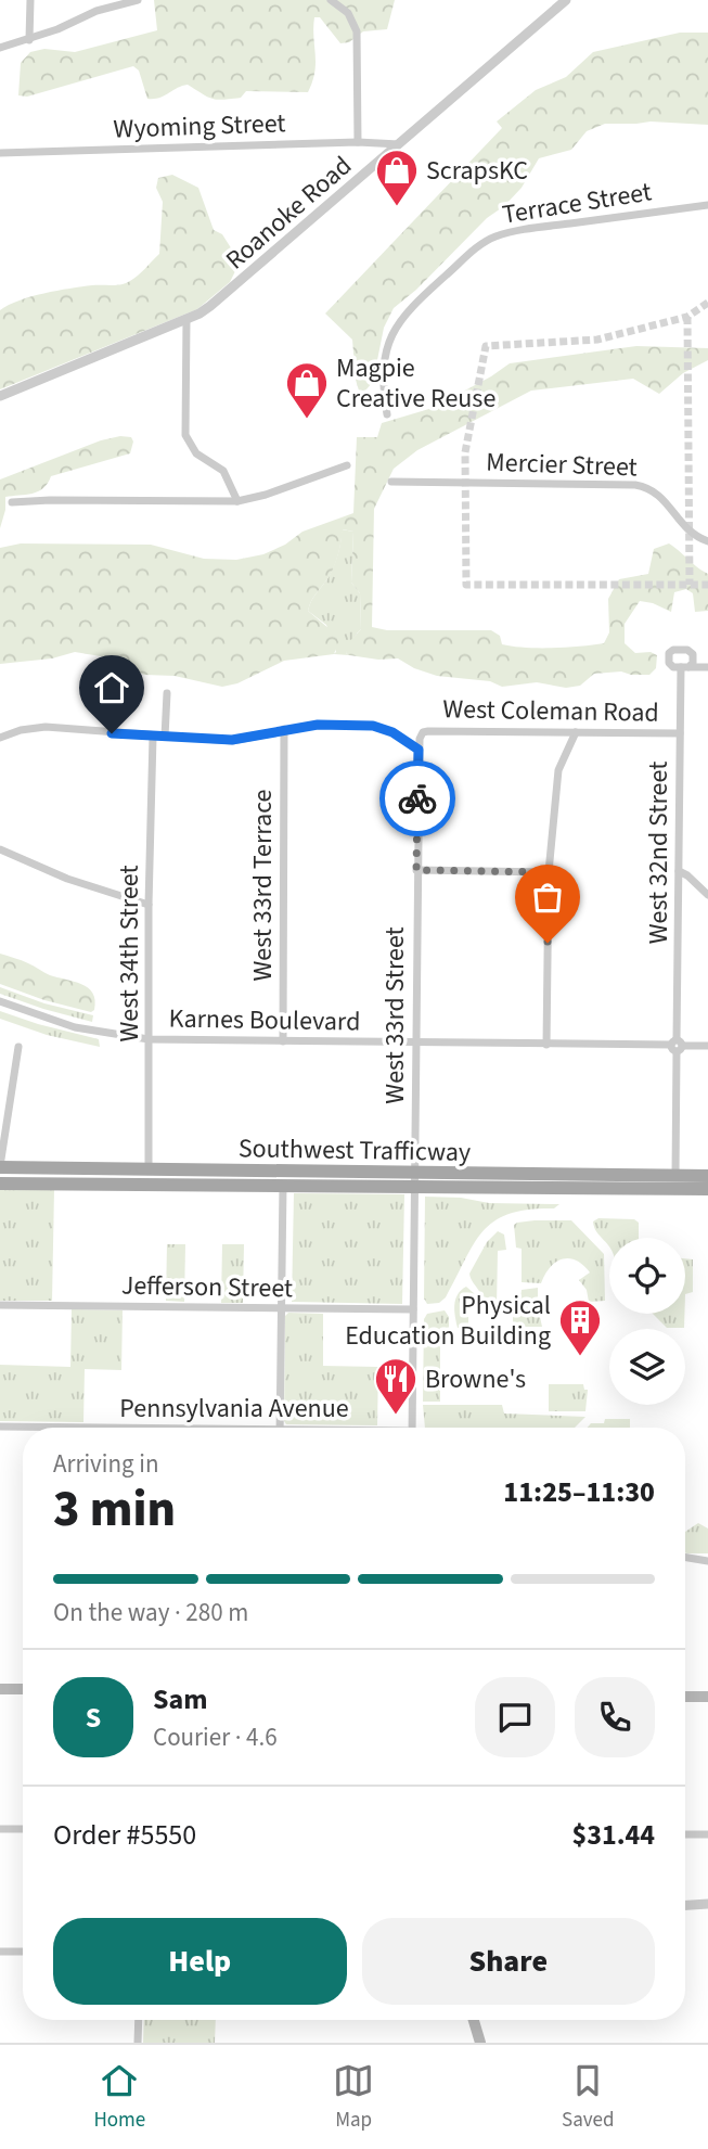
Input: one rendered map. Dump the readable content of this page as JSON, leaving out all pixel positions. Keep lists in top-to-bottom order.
{
  "streets": {
    "main road": ["Southwest Trafficway"],
    "street": [
      "Wyoming Street",
      "Terrace Street",
      "Roanoke Road",
      "Mercier Street",
      "West Coleman Road",
      "West 32nd Street",
      "West 33rd Terrace",
      "West 34th Street",
      "West 33rd Street",
      "Karnes Boulevard",
      "Jefferson Street",
      "Pennsylvania Avenue"
    ]
  },
  "crossings": [
    ["Wyoming Street", "Roanoke Road"],
    ["West Coleman Road", "West 32nd Street"],
    ["West Coleman Road", "West 33rd Terrace"],
    ["West Coleman Road", "West 34th Street"],
    ["West Coleman Road", "West 33rd Street"],
    ["West 32nd Street", "Karnes Boulevard"],
    ["West 32nd Street", "Southwest Trafficway"],
    ["West 33rd Terrace", "Karnes Boulevard"],
    ["West 34th Street", "Karnes Boulevard"],
    ["West 34th Street", "Southwest Trafficway"],
    ["West 33rd Street", "Karnes Boulevard"],
    ["West 33rd Street", "Southwest Trafficway"],
    ["West 33rd Street", "Jefferson Street"]
  ],
  "places": {
    "shop": ["ScrapsKC", "Magpie Creative Reuse"],
    "building": ["Physical Education Building"],
    "restaurant": ["Browne's"]
  },
  "page": {
    "heading": ["3 min", "Arriving in", "11:25–11:30"],
    "panel": [
      "Sam",
      "Courier · 4.6",
      "Order #5550",
      "$31.44"
    ],
    "bar": "On the way · 280 m",
    "round": "S",
    "buttons": ["Help", "Share"],
    "tabs": ["Home", "Map", "Saved"]
  }
}
